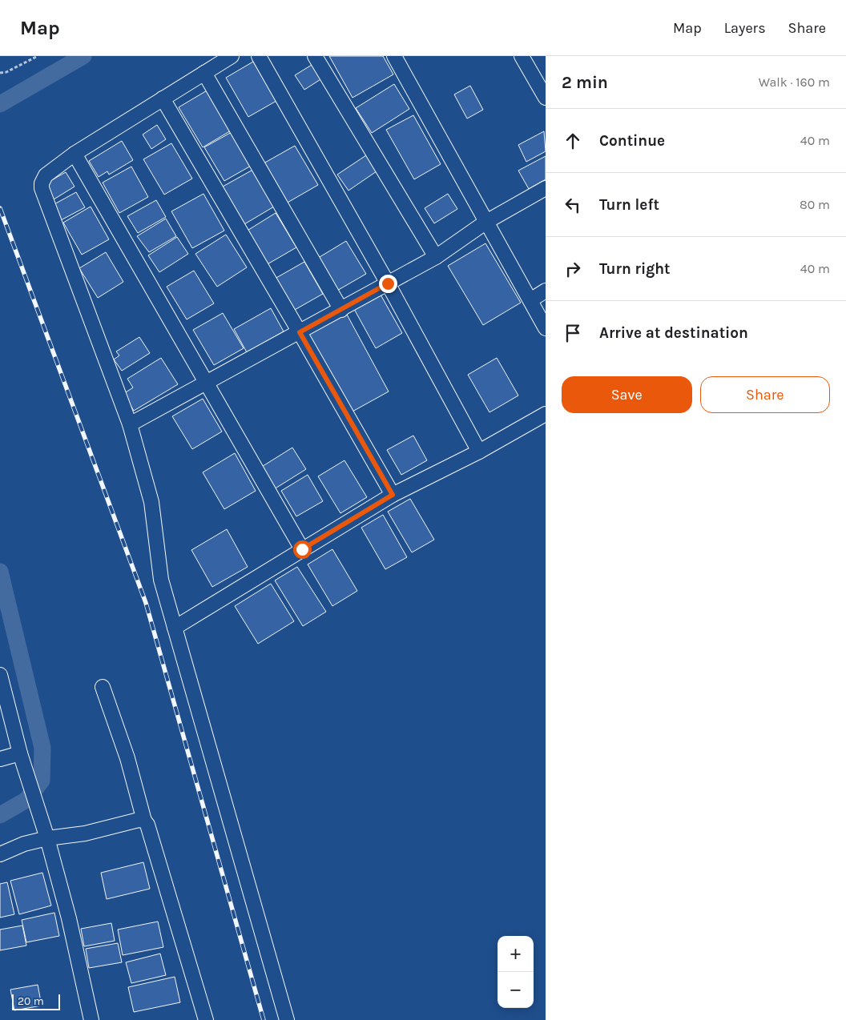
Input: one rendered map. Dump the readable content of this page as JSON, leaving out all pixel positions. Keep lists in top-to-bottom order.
{
  "scale_bar": "20 m",
  "page": {
    "header": "Map",
    "nav": ["Map", "Layers", "Share"],
    "heading": ["2 min", "Walk · 160 m"],
    "list": [
      ["Continue", "40 m"],
      ["Turn left", "80 m"],
      ["Turn right", "40 m"],
      "Arrive at destination"
    ],
    "buttons": ["Save", "Share"],
    "map_buttons": ["+", "−"],
    "scale": "20 m"
  }
}
